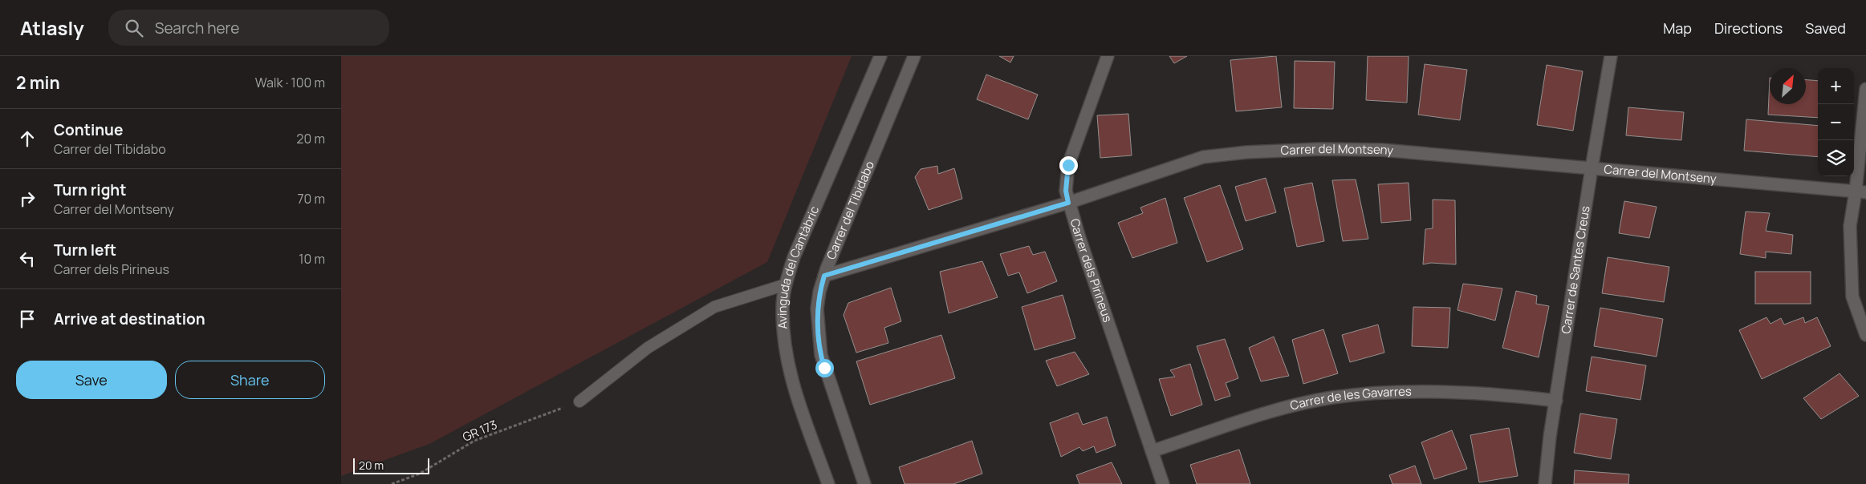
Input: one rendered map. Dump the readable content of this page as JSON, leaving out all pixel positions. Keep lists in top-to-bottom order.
{
  "streets": {
    "street": [
      "Carrer del Montseny",
      "Carrer del Tibidabo",
      "Avinguda del Cantàbric",
      "Carrer de Santes Creus",
      "Carrer dels Pirineus",
      "Carrer de les Gavarres"
    ],
    "path": ["GR 173"]
  },
  "crossings": [
    ["Carrer del Montseny", "Carrer del Tibidabo"],
    ["Carrer del Montseny", "Carrer de Santes Creus"],
    ["Carrer del Montseny", "Carrer dels Pirineus"],
    ["Carrer de Santes Creus", "Carrer de les Gavarres"],
    ["Carrer dels Pirineus", "Carrer de les Gavarres"]
  ],
  "scale_bar": "20 m",
  "north": "top right",
  "page": {
    "header": "Atlasly",
    "search": "Search here",
    "nav": ["Map", "Directions", "Saved"],
    "heading": ["2 min", "Walk · 100 m"],
    "map_buttons": ["+", "−"],
    "list": [
      ["Continue", "Carrer del Tibidabo", "20 m"],
      ["Turn right", "Carrer del Montseny", "70 m"],
      ["Turn left", "Carrer dels Pirineus", "10 m"],
      "Arrive at destination"
    ],
    "buttons": ["Save", "Share"],
    "scale": "20 m"
  }
}
